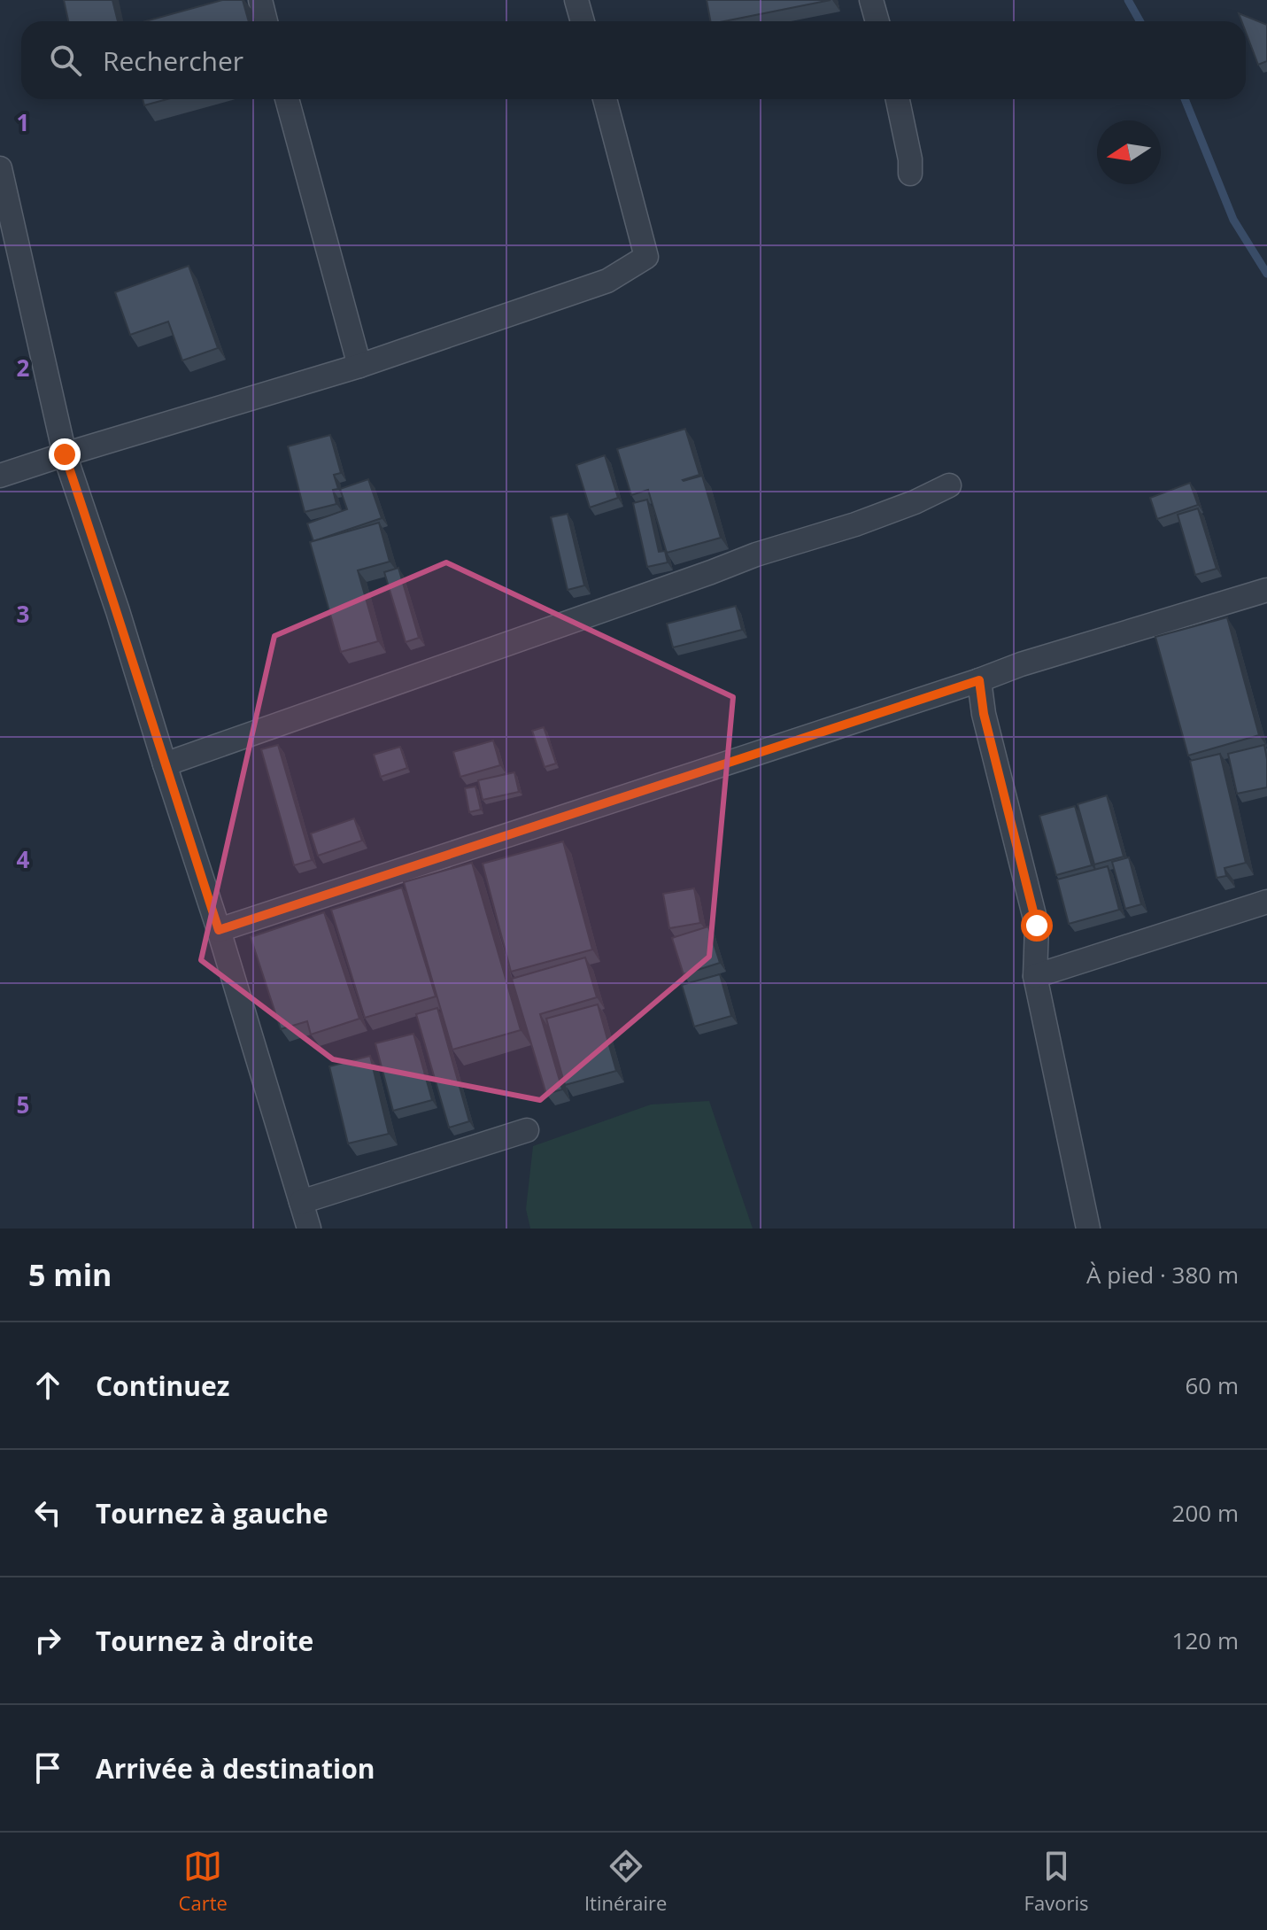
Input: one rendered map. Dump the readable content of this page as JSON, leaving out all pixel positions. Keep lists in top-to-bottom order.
{
  "north": "left",
  "page": {
    "search": "Rechercher",
    "heading": ["5 min", "À pied · 380 m"],
    "list": [
      ["Continuez", "60 m"],
      ["Tournez à gauche", "200 m"],
      ["Tournez à droite", "120 m"],
      "Arrivée à destination"
    ],
    "nav": ["Carte", "Itinéraire", "Favoris"]
  },
  "grid": {
    "rows": [
      "1",
      "2",
      "3",
      "4",
      "5"
    ]
  }
}
